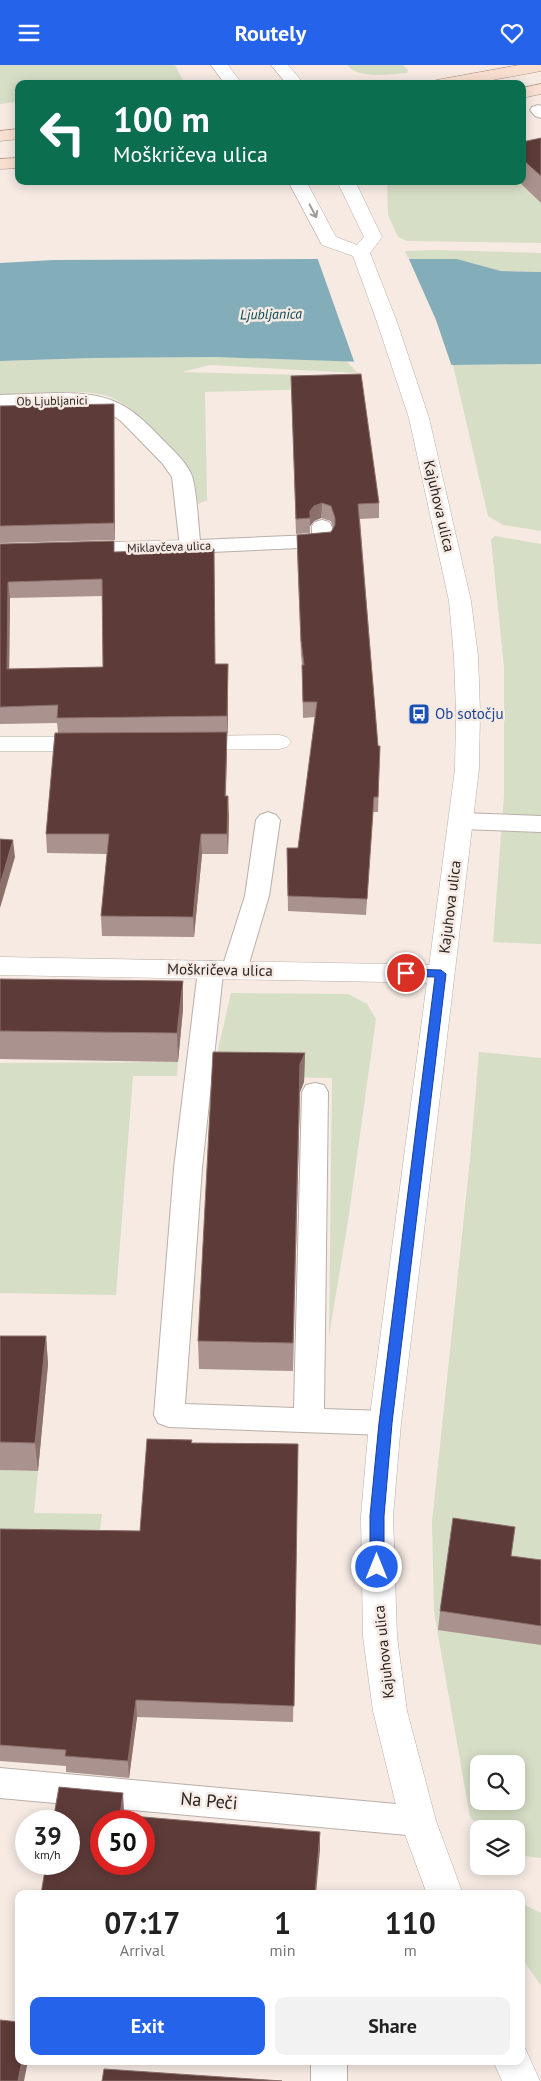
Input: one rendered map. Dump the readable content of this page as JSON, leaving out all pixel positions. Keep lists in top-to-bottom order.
{
  "streets": {
    "main road": ["Kajuhova ulica", "Miklavčeva ulica", "Moškričeva ulica"],
    "lane": ["Ob Ljubljanici", "Na Peči"]
  },
  "crossings": [
    ["Ob Ljubljanici", "Miklavčeva ulica"],
    ["Kajuhova ulica", "Moškričeva ulica"],
    ["Kajuhova ulica", "Na Peči"]
  ],
  "water": ["Ljubljanica"],
  "places": {
    "bus stop": ["Ob sotočju"]
  },
  "page": {
    "header": "Routely",
    "turn": ["100 m", "Moškričeva ulica"],
    "speed": "39 km/h",
    "limit": "50",
    "eta": [
      "07:17",
      "Arrival",
      "1",
      "min",
      "110",
      "m"
    ],
    "buttons": ["Exit", "Share"]
  }
}
